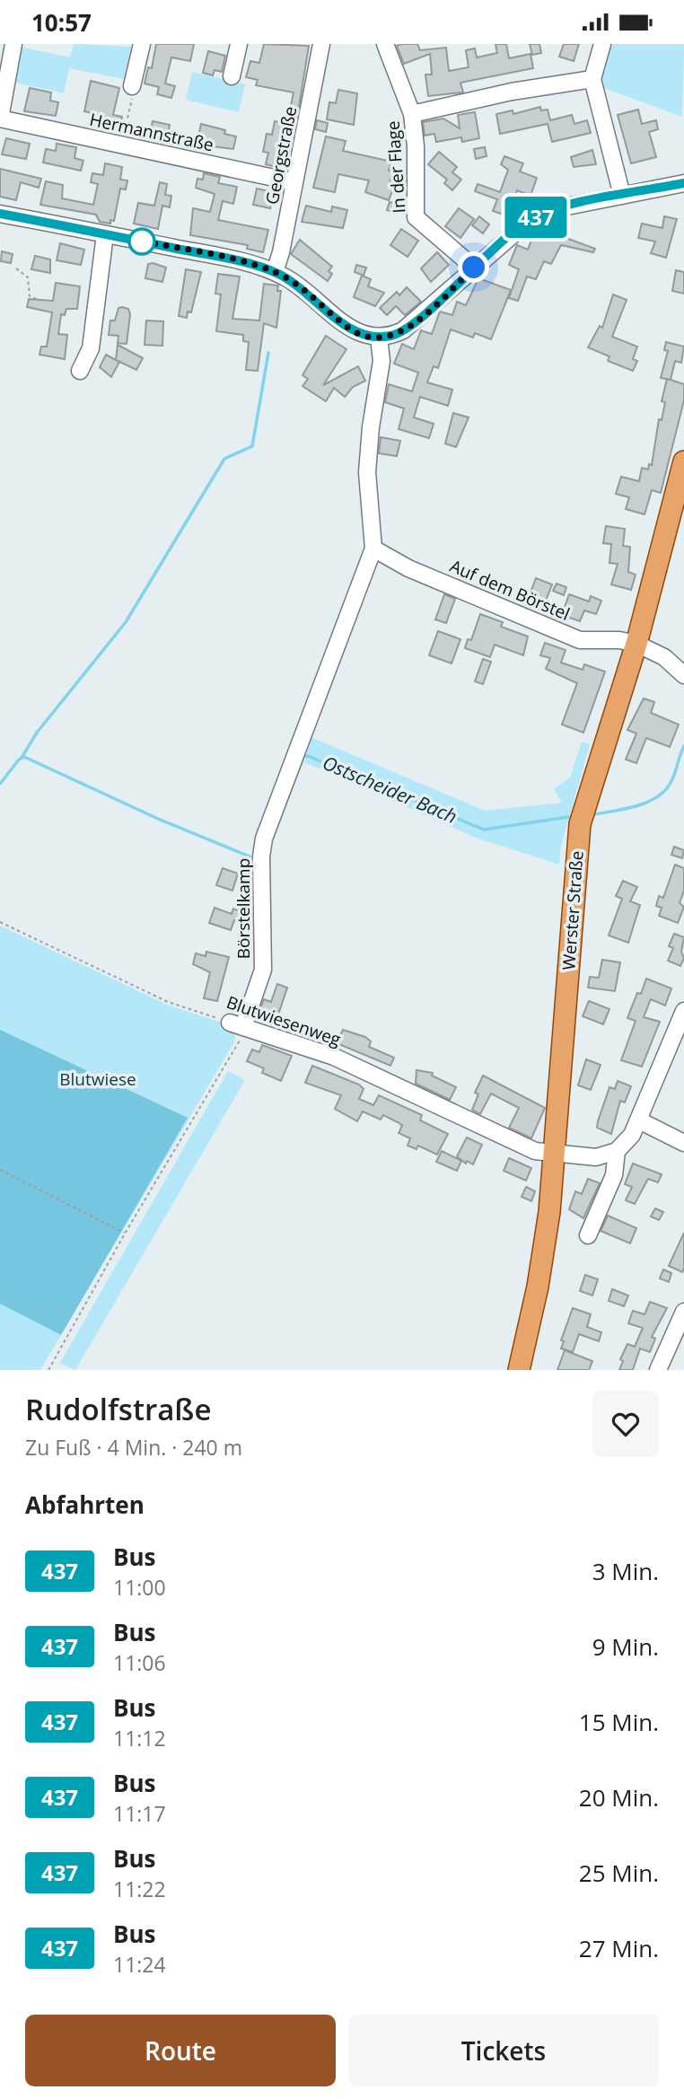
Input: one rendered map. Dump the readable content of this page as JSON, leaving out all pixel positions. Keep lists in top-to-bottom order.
{
  "streets": {
    "main road": ["Werster Straße"],
    "street": [
      "Hermannstraße",
      "Georgstraße",
      "In der Flage",
      "Auf dem Börstel",
      "Börstelkamp",
      "Blutwiesenweg"
    ]
  },
  "crossings": [
    ["Hermannstraße", "Georgstraße"],
    ["Auf dem Börstel", "Börstelkamp"],
    ["Auf dem Börstel", "Werster Straße"],
    ["Börstelkamp", "Blutwiesenweg"],
    ["Werster Straße", "Blutwiesenweg"]
  ],
  "water": ["Ostscheider Bach"],
  "parks": ["Blutwiese"],
  "lines": ["bus line 437"],
  "page": {
    "status": "10:57",
    "on_map": "437",
    "heading": [
      ["Rudolfstraße", "Zu Fuß · 4 Min. · 240 m"],
      "Abfahrten"
    ],
    "list": [
      {
        "mark": "437",
        "name": "Bus",
        "note": "11:00",
        "value": "3 Min."
      },
      {
        "mark": "437",
        "name": "Bus",
        "note": "11:06",
        "value": "9 Min."
      },
      {
        "mark": "437",
        "name": "Bus",
        "note": "11:12",
        "value": "15 Min."
      },
      {
        "mark": "437",
        "name": "Bus",
        "note": "11:17",
        "value": "20 Min."
      },
      {
        "mark": "437",
        "name": "Bus",
        "note": "11:22",
        "value": "25 Min."
      },
      {
        "mark": "437",
        "name": "Bus",
        "note": "11:24",
        "value": "27 Min."
      }
    ],
    "buttons": ["Route", "Tickets"]
  }
}
